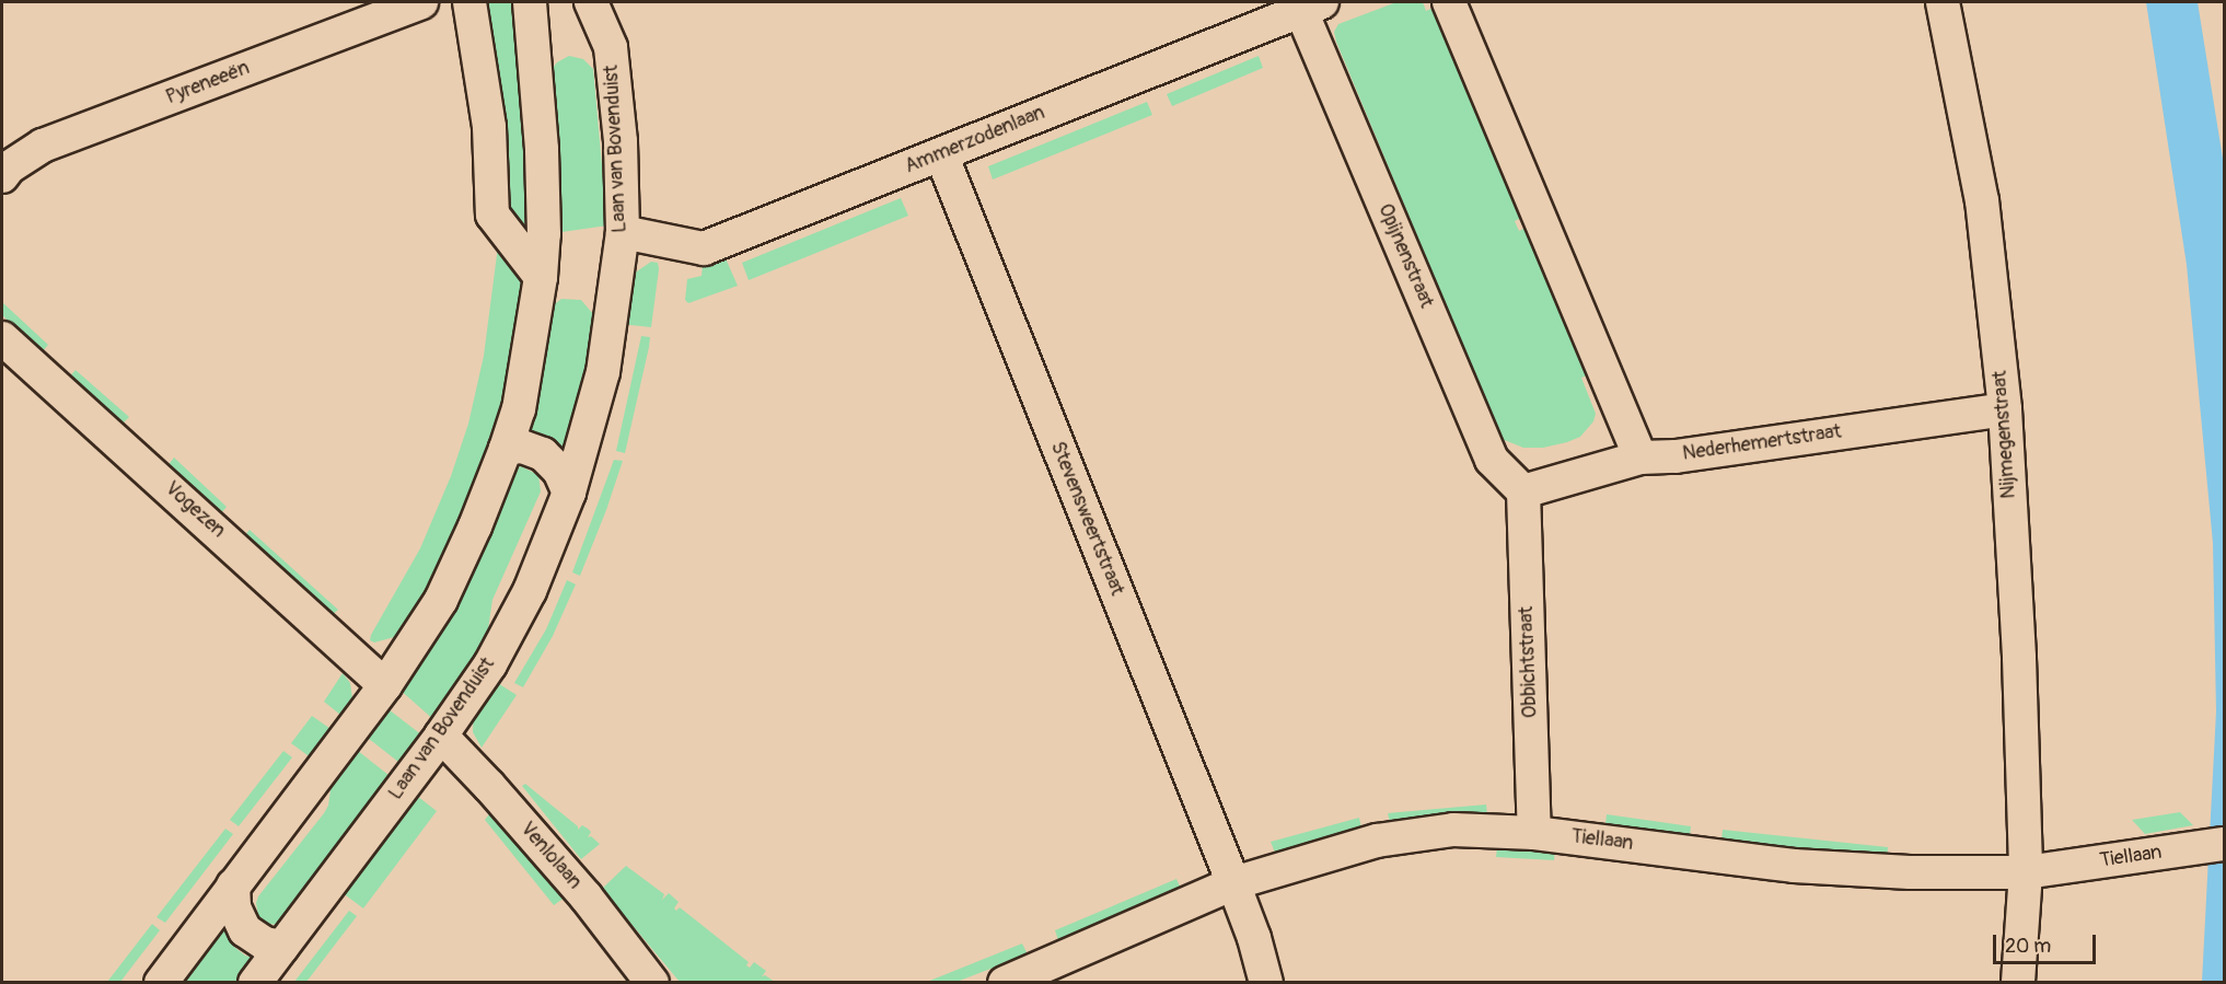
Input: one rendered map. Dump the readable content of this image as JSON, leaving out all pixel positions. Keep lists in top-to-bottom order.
{
  "streets": {
    "street": [
      "Pyreneeën",
      "Ammerzodenlaan",
      "Laan van Bovenduist",
      "Opijnenstraat",
      "Nijmegenstraat",
      "Nederhemertstraat",
      "Vogezen",
      "Stevensweertstraat",
      "Obbichtstraat",
      "Tiellaan",
      "Venlolaan"
    ]
  },
  "crossings": [
    ["Ammerzodenlaan", "Laan van Bovenduist"],
    ["Ammerzodenlaan", "Opijnenstraat"],
    ["Ammerzodenlaan", "Stevensweertstraat"],
    ["Laan van Bovenduist", "Venlolaan"],
    ["Opijnenstraat", "Nederhemertstraat"],
    ["Opijnenstraat", "Obbichtstraat"],
    ["Nijmegenstraat", "Nederhemertstraat"],
    ["Nijmegenstraat", "Tiellaan"],
    ["Nederhemertstraat", "Obbichtstraat"],
    ["Stevensweertstraat", "Tiellaan"],
    ["Obbichtstraat", "Tiellaan"]
  ],
  "scale_bar": "20 m"
}
